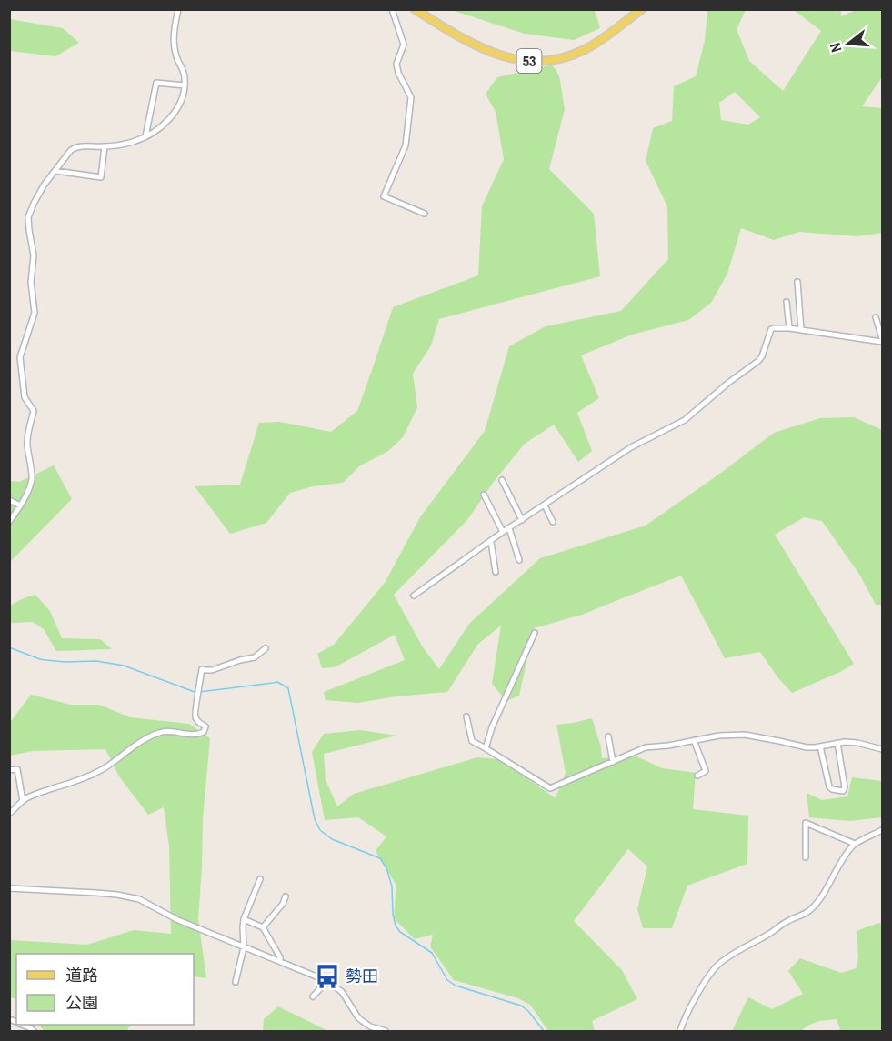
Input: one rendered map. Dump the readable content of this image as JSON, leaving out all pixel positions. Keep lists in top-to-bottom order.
{
  "streets": {
    "main road": ["53"]
  },
  "places": {
    "bus stop": ["勢田"]
  },
  "legend": ["道路", "公園"],
  "north": "left"
}
